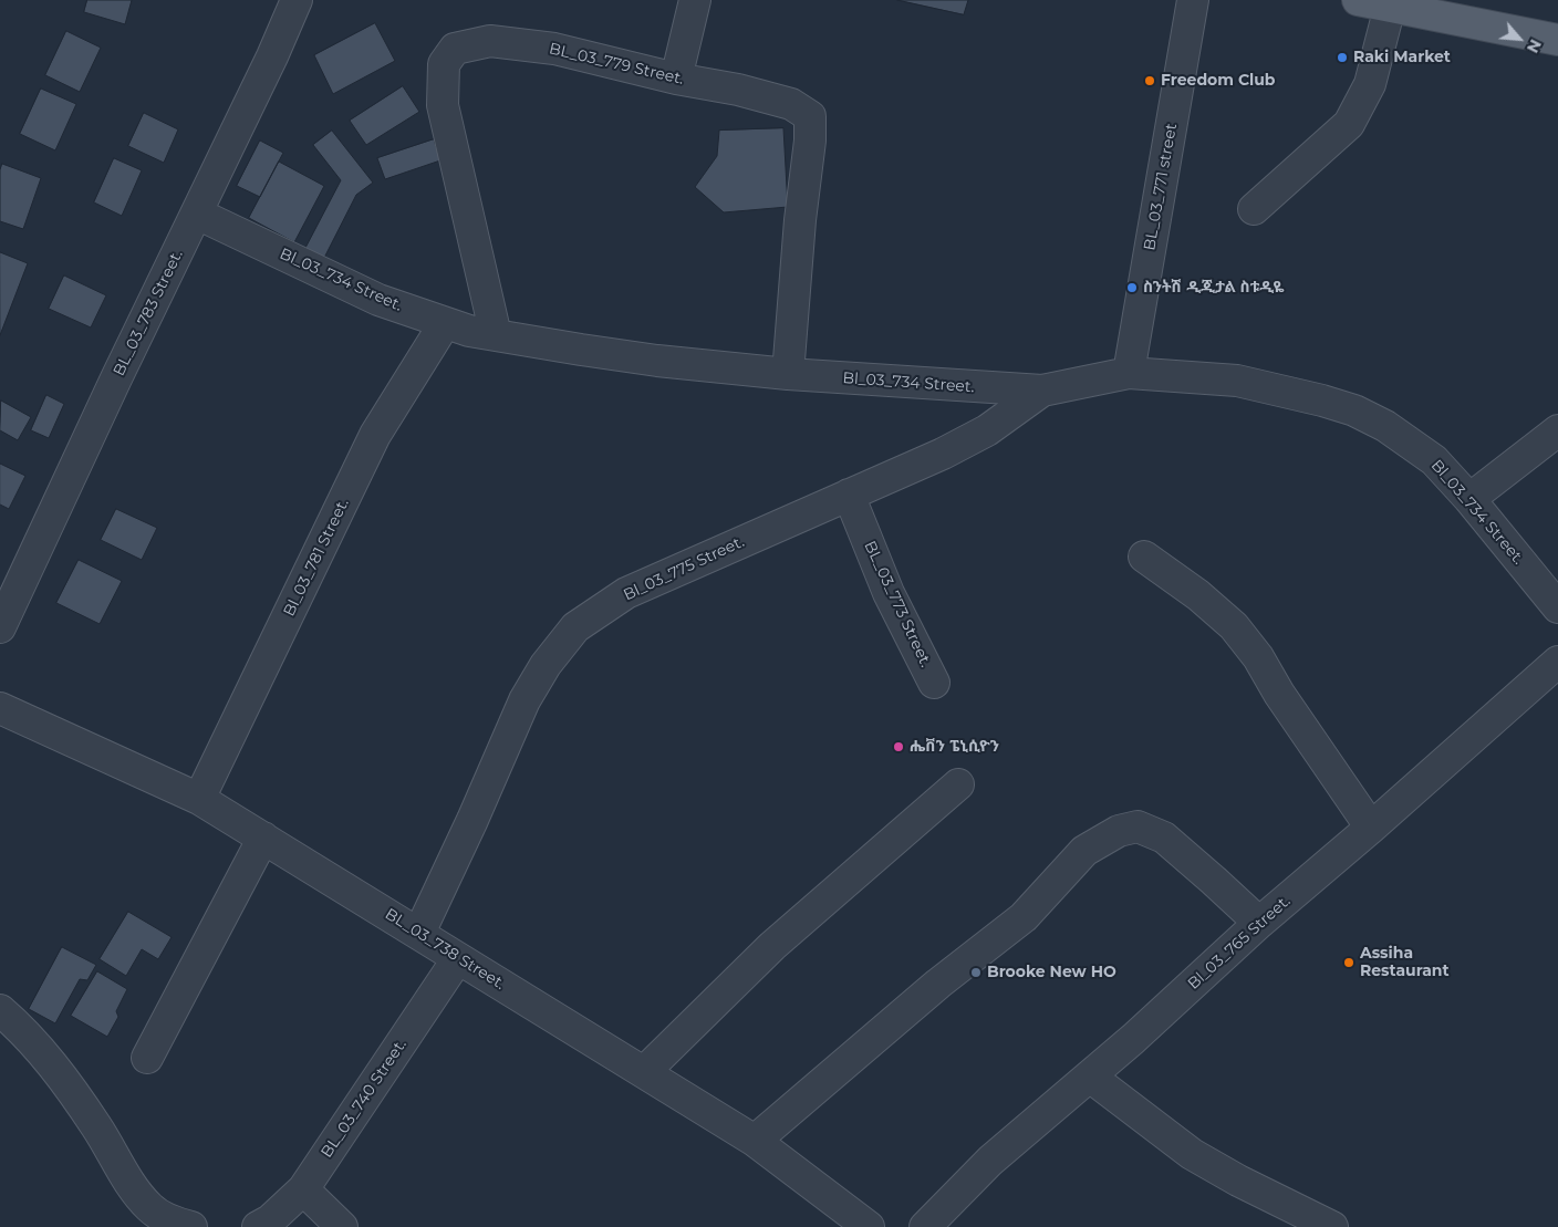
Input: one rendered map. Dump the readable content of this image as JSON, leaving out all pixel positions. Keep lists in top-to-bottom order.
{
  "streets": {
    "street": [
      "BL_03_779 Street.",
      "BL_03_771 street",
      "Bl_03_734 Street.",
      "BL_03_783 Street.",
      "Bl_03_781 Street.",
      "Bl_03_775 Street.",
      "BL_03_773 Street.",
      "Bl_03_765 Street.",
      "BL_03_738 Street.",
      "BL_03_740 Street."
    ]
  },
  "crossings": [
    ["BL_03_779 Street.", "Bl_03_734 Street."],
    ["BL_03_771 street", "Bl_03_734 Street."],
    ["Bl_03_734 Street.", "BL_03_783 Street."],
    ["Bl_03_734 Street.", "Bl_03_781 Street."],
    ["Bl_03_734 Street.", "Bl_03_775 Street."],
    ["Bl_03_781 Street.", "BL_03_738 Street."],
    ["Bl_03_775 Street.", "BL_03_773 Street."],
    ["Bl_03_775 Street.", "BL_03_738 Street."],
    ["BL_03_738 Street.", "BL_03_740 Street."]
  ],
  "places": [
    "Raki Market",
    "Freedom Club",
    "ስንትሽ ዲጂታል ስቱዲዬ",
    "ሔቨን ፔኒሲዮን",
    "Assiha Restaurant",
    "Brooke New HO"
  ],
  "north": "bottom right"
}
